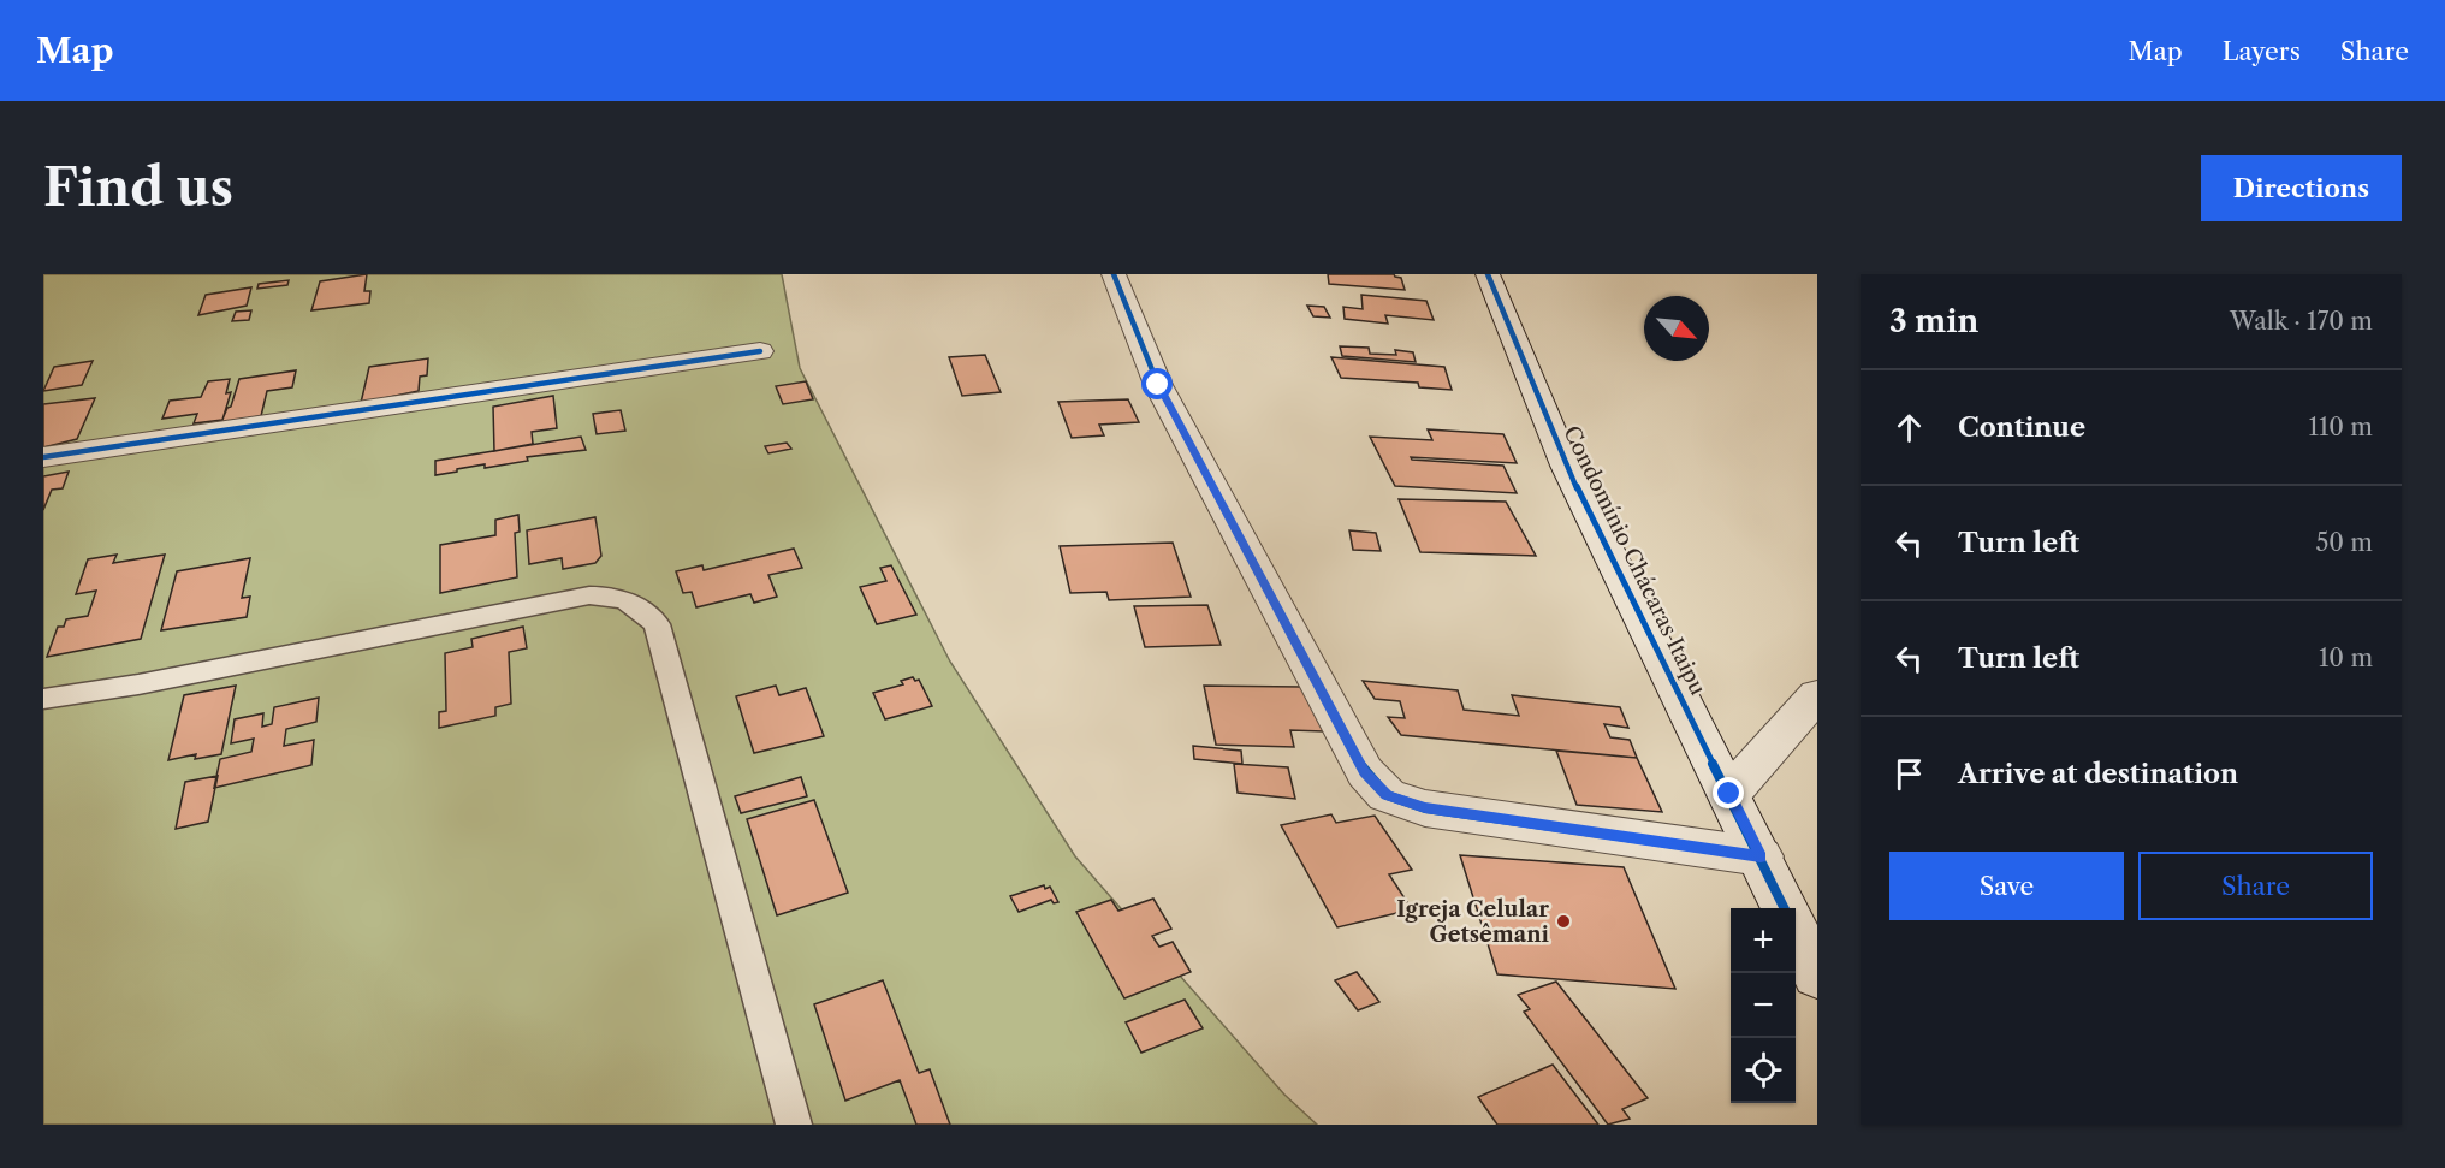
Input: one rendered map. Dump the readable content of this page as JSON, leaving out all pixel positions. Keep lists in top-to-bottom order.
{
  "streets": {
    "street": ["Condomínio Chácaras Itaipu"]
  },
  "places": ["Igreja Celular Getsêmani"],
  "north": "bottom right",
  "page": {
    "header": "Map",
    "nav": ["Map", "Layers", "Share"],
    "buttons": [
      "Directions",
      ["Save", "Share"]
    ],
    "title": "Find us",
    "heading": ["3 min", "Walk · 170 m"],
    "list": [
      ["Continue", "110 m"],
      ["Turn left", "50 m"],
      ["Turn left", "10 m"],
      "Arrive at destination"
    ],
    "map_buttons": ["+", "−"]
  }
}
